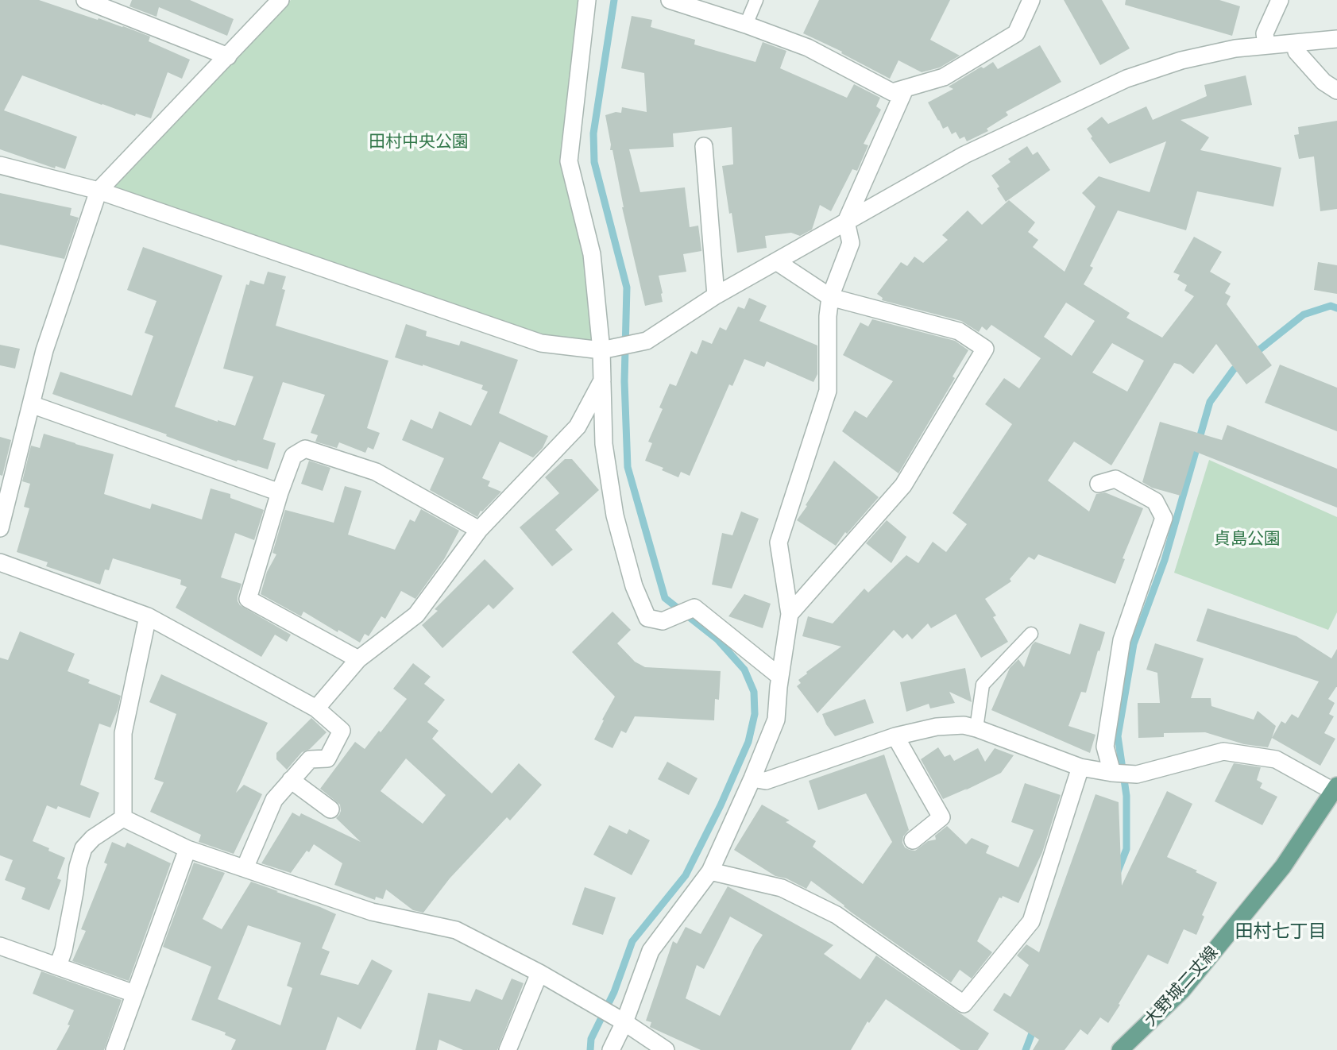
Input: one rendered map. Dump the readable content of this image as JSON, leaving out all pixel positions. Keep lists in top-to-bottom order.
{
  "streets": {
    "main road": ["大野城二丈線"]
  },
  "districts": ["田村七丁目"],
  "parks": ["田村中央公園", "貞島公園"]
}
